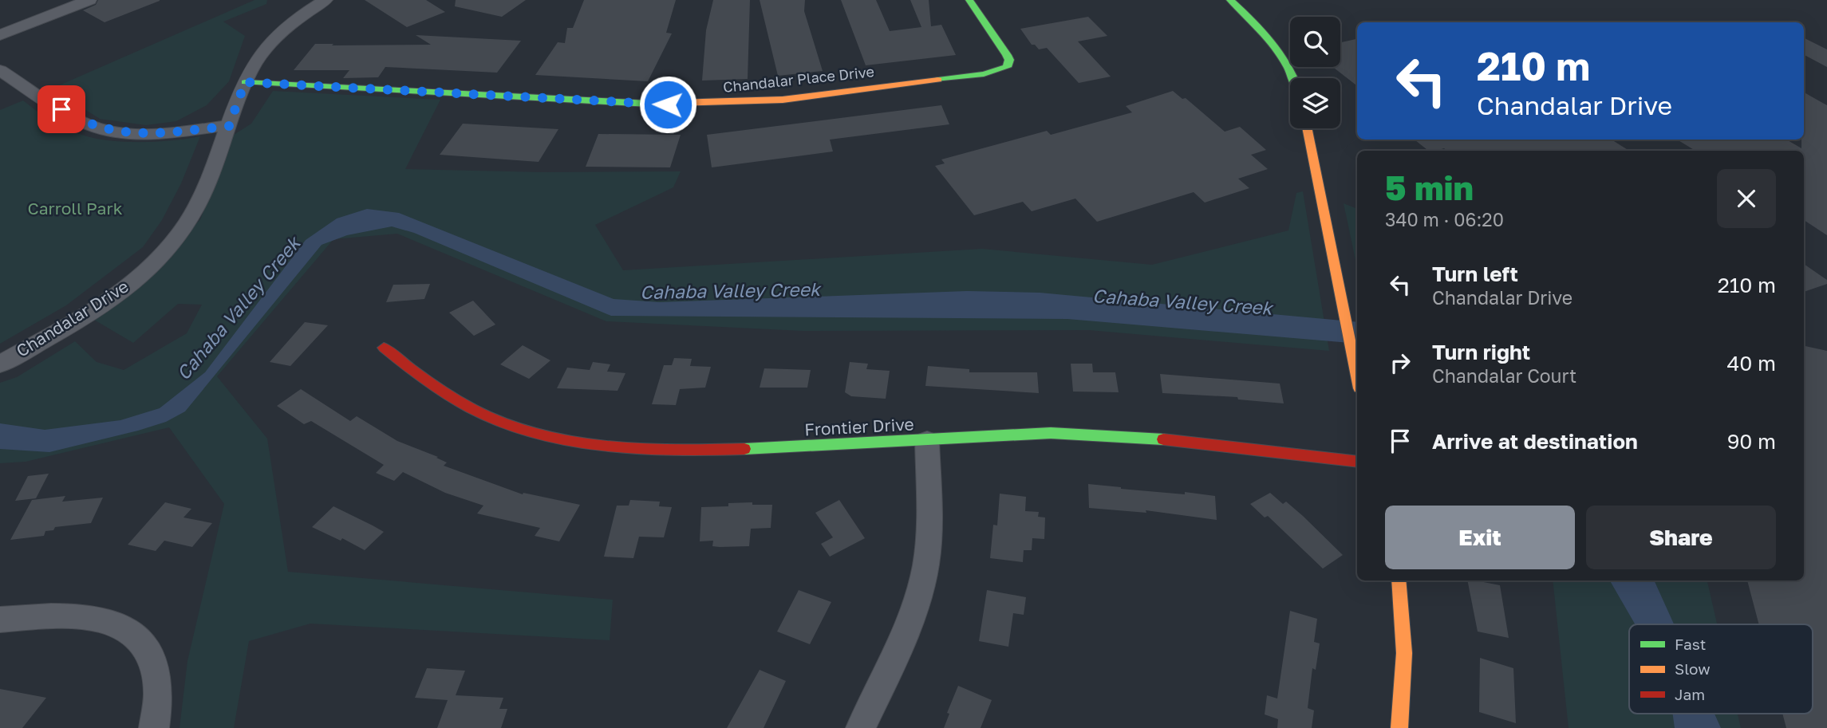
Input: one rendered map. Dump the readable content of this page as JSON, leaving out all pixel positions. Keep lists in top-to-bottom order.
{
  "streets": {
    "street": ["Chandalar Place Drive", "Chandalar Drive", "Frontier Drive"]
  },
  "crossings": [
    ["Chandalar Place Drive", "Chandalar Drive"]
  ],
  "water": ["Cahaba Valley Creek"],
  "parks": ["Carroll Park"],
  "legend": ["Fast", "Slow", "Jam"],
  "page": {
    "turn": ["210 m", "Chandalar Drive"],
    "heading": ["5 min", "340 m · 06:20"],
    "list": [
      {
        "name": "Turn left",
        "note": "Chandalar Drive",
        "value": "210 m"
      },
      {
        "name": "Turn right",
        "note": "Chandalar Court",
        "value": "40 m"
      },
      {
        "name": "Arrive at destination",
        "value": "90 m"
      }
    ],
    "buttons": ["Exit", "Share"]
  }
}
